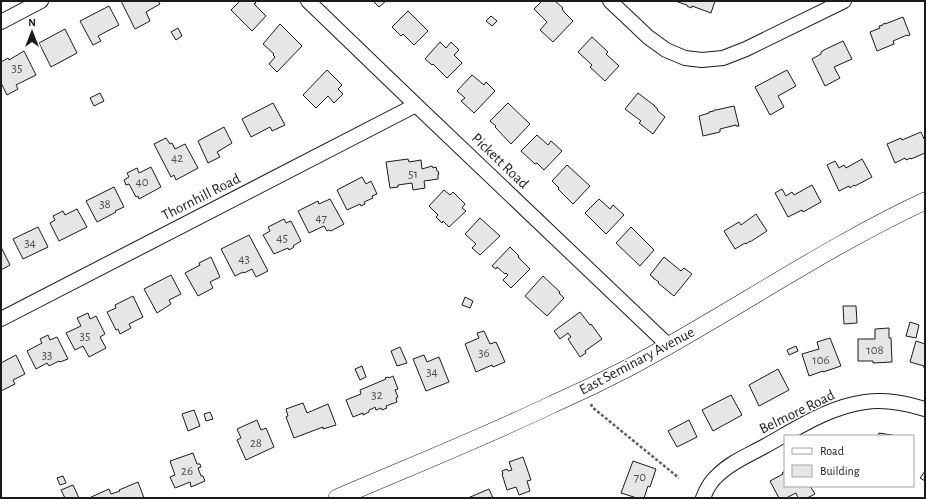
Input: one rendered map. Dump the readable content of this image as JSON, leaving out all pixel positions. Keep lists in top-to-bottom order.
{
  "streets": {
    "street": [
      "Pickett Road",
      "Thornhill Road",
      "East Seminary Avenue",
      "Belmore Road"
    ]
  },
  "crossings": [
    ["Pickett Road", "Thornhill Road"],
    ["Pickett Road", "East Seminary Avenue"]
  ],
  "house_numbers": [
    "35",
    "42",
    "51",
    "40",
    "38",
    "47",
    "45",
    "34",
    "43",
    "35",
    "108",
    "36",
    "33",
    "106",
    "34",
    "32",
    "28",
    "26",
    "70"
  ],
  "legend": ["Road", "Building"],
  "north": "top"
}
